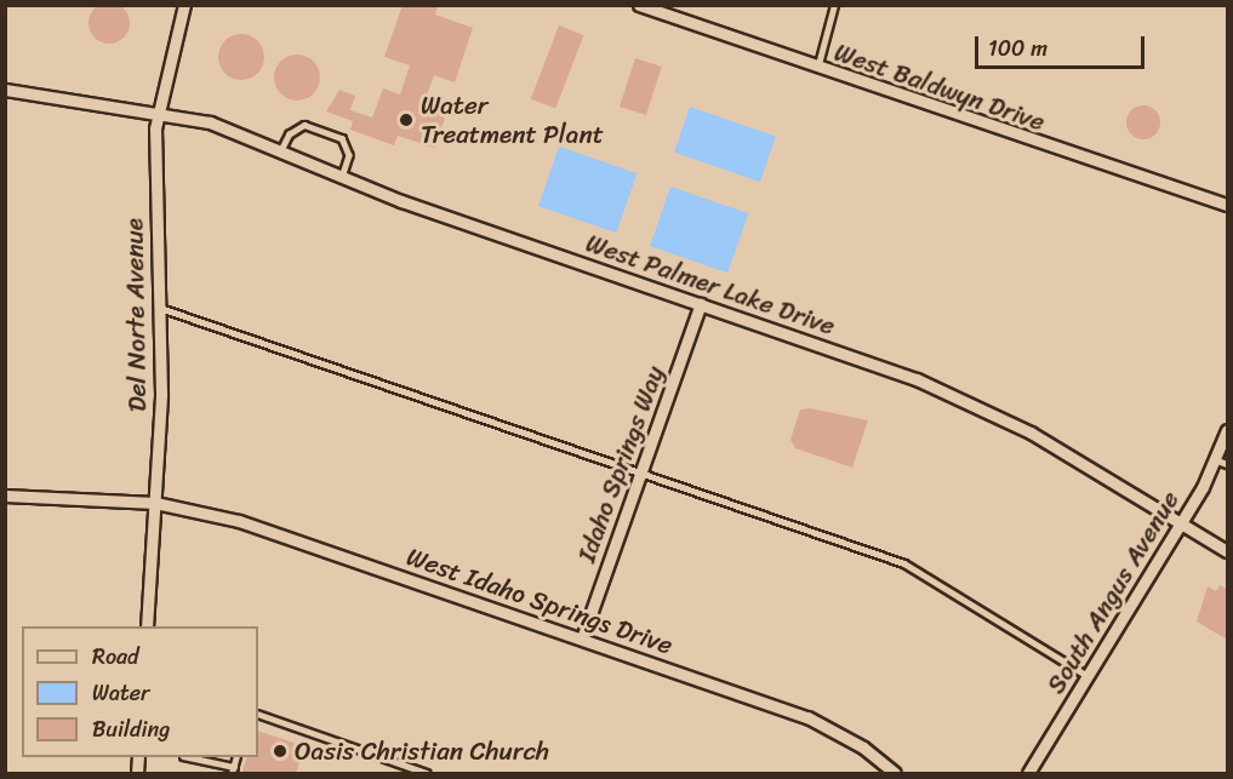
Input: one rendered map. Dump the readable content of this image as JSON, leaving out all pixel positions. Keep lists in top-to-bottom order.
{
  "streets": {
    "street": [
      "West Baldwyn Drive",
      "West Palmer Lake Drive",
      "Del Norte Avenue",
      "Idaho Springs Way",
      "South Angus Avenue",
      "West Idaho Springs Drive"
    ]
  },
  "crossings": [
    ["West Palmer Lake Drive", "Del Norte Avenue"],
    ["West Palmer Lake Drive", "Idaho Springs Way"],
    ["West Palmer Lake Drive", "South Angus Avenue"],
    ["Del Norte Avenue", "West Idaho Springs Drive"],
    ["Idaho Springs Way", "West Idaho Springs Drive"]
  ],
  "places": ["Water Treatment Plant", "Oasis Christian Church"],
  "legend": ["Road", "Water", "Building"],
  "scale_bar": "100 m"
}
